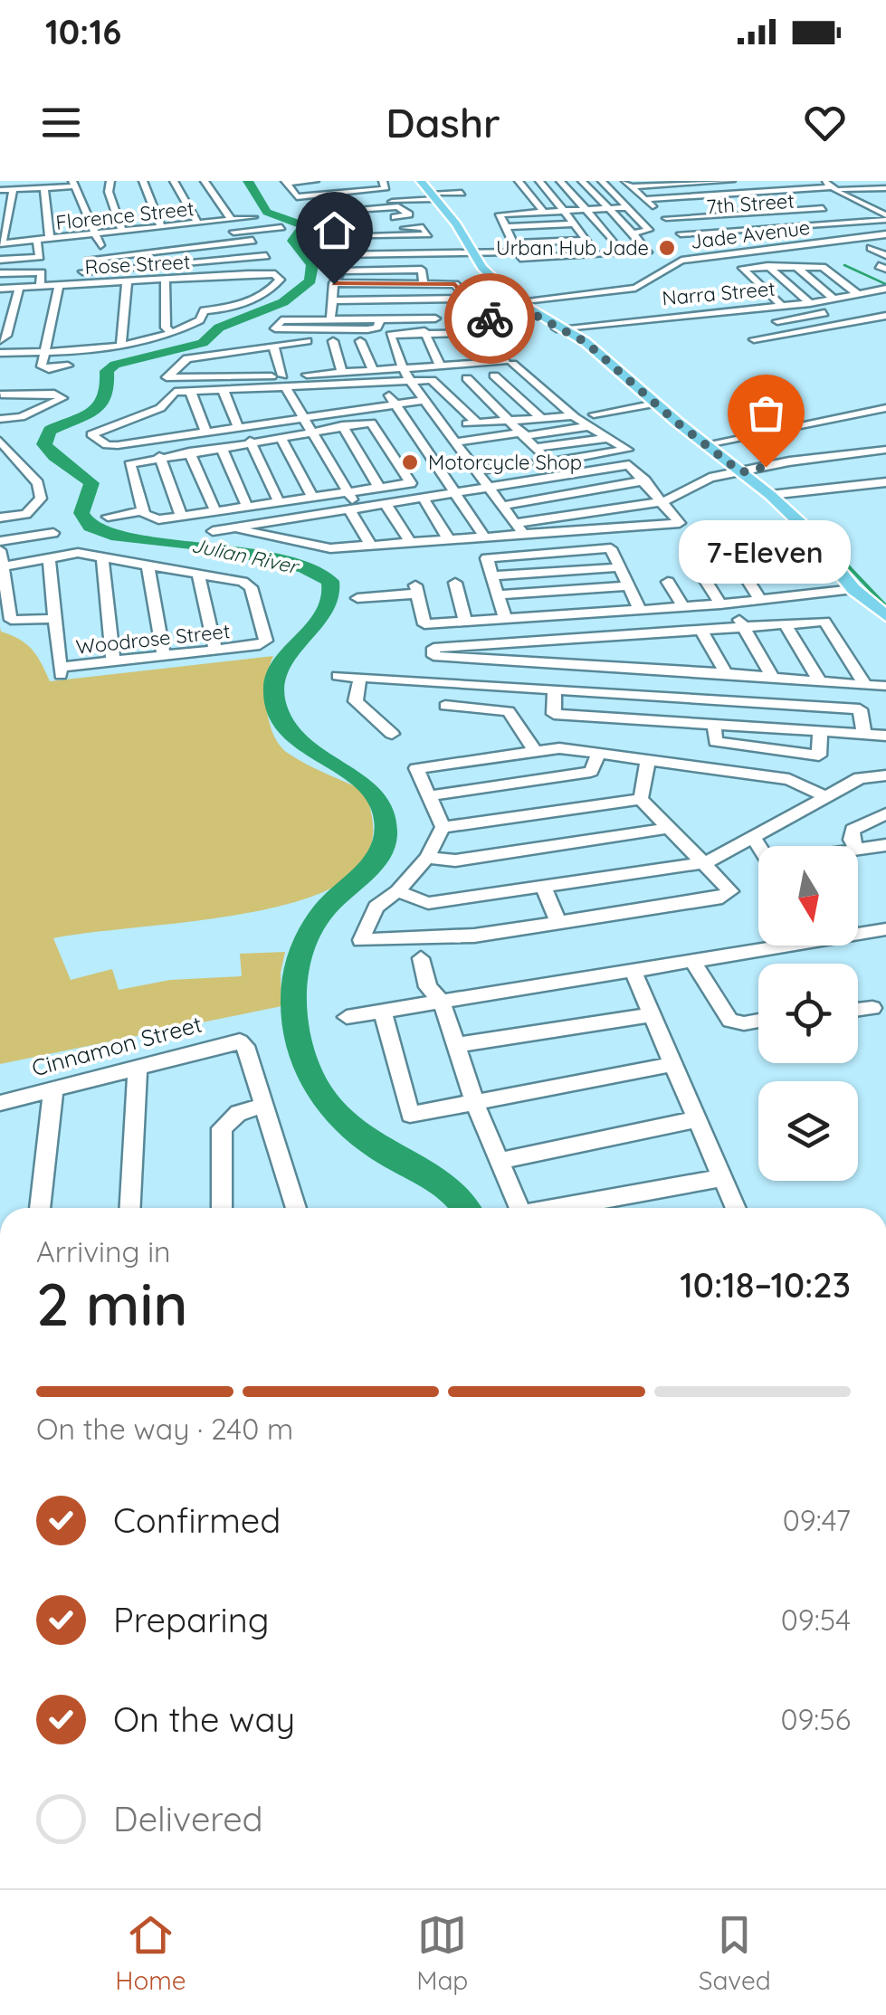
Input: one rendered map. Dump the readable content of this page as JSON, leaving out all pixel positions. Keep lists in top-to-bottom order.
{
  "streets": {
    "street": [
      "7th Street",
      "Florence Street",
      "Jade Avenue",
      "Rose Street",
      "Narra Street",
      "Woodrose Street",
      "Cinnamon Street"
    ]
  },
  "water": ["Julian River"],
  "places": ["Urban Hub Jade", "Motorcycle Shop", "7-Eleven"],
  "north": "bottom",
  "page": {
    "status": "10:16",
    "header": "Dashr",
    "bubble": "7-Eleven",
    "heading": ["2 min", "Arriving in", "10:18–10:23"],
    "bar": "On the way · 240 m",
    "list": [
      ["Confirmed", "09:47"],
      ["Preparing", "09:54"],
      ["On the way", "09:56"],
      "Delivered"
    ],
    "tabs": ["Home", "Map", "Saved"]
  }
}
